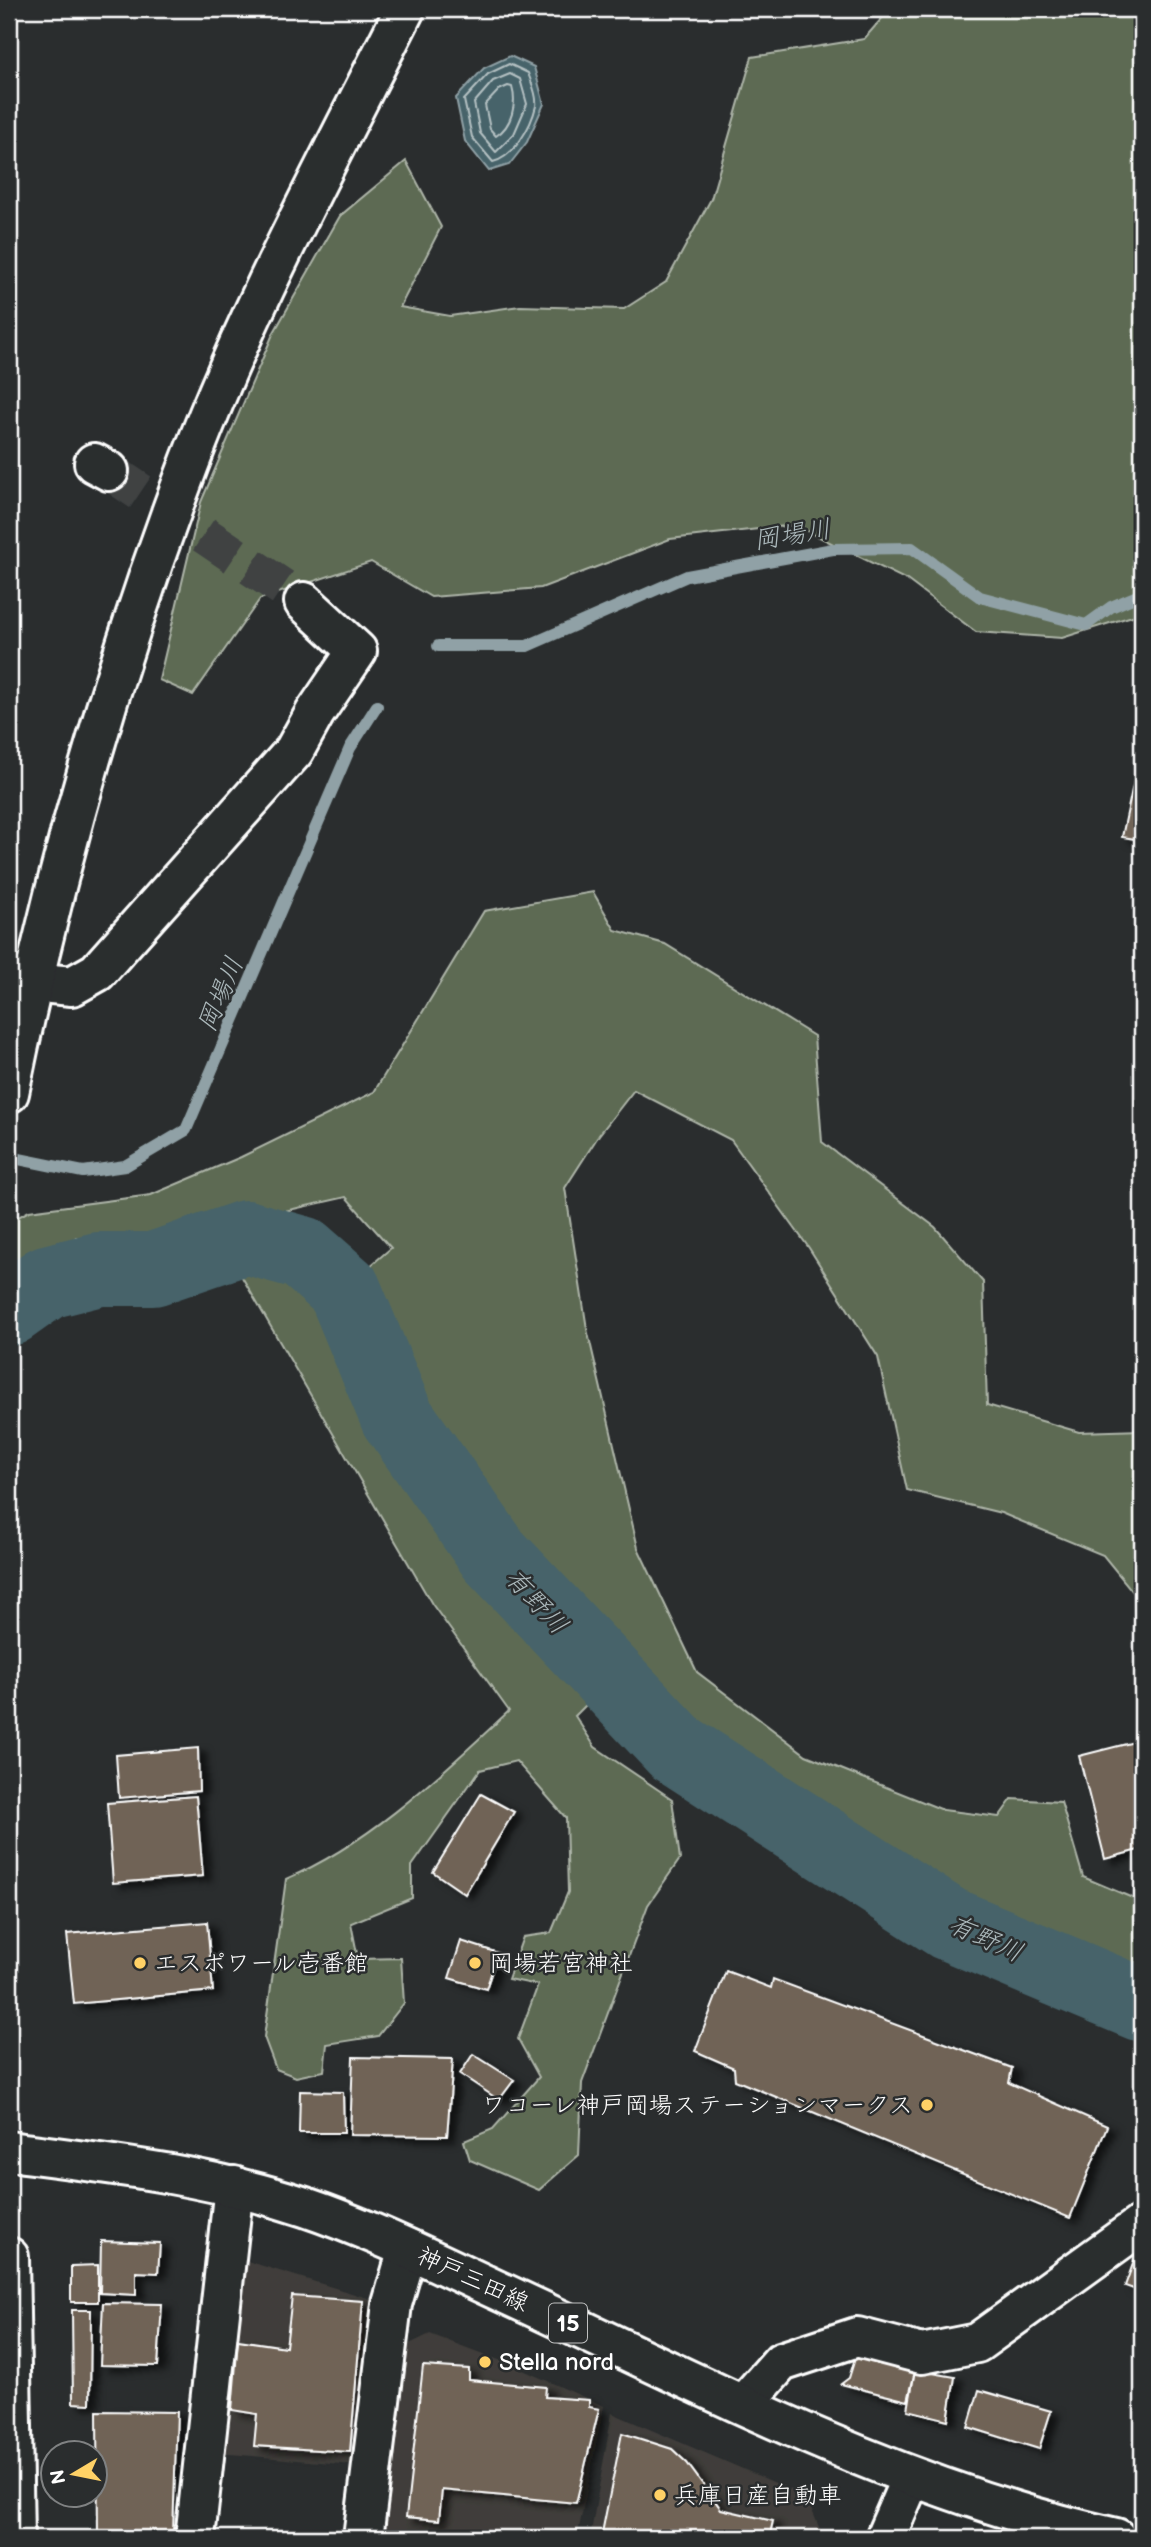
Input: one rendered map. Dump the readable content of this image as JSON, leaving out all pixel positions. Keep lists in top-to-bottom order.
{
  "streets": {
    "street": ["神戸三田線", "15"]
  },
  "water": ["岡場川", "有野川"],
  "places": [
    "エスポワール壱番館",
    "岡場若宮神社",
    "ワコーレ神戸岡場ステーションマークス",
    "Stella nord",
    "兵庫日産自動車"
  ],
  "north": "left"
}
